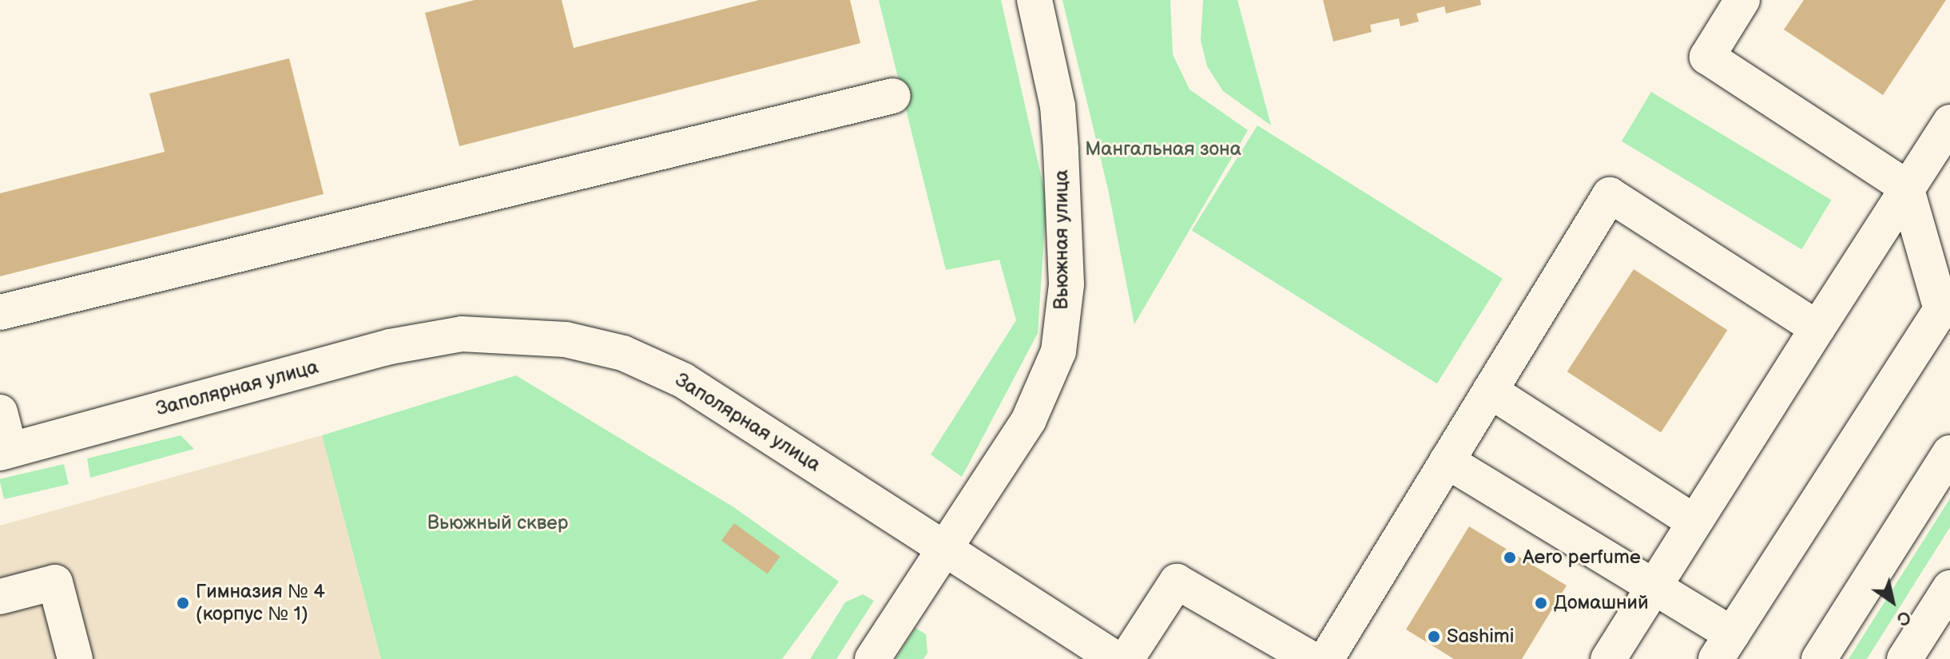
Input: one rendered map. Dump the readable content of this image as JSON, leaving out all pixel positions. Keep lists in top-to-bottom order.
{
  "streets": {
    "street": ["Вьюжная улица", "Заполярная улица"]
  },
  "crossings": [
    ["Вьюжная улица", "Заполярная улица"]
  ],
  "parks": ["Мангальная зона", "Вьюжный сквер"],
  "places": [
    "Aero perfume",
    "Гимназия № 4 (корпус № 1)",
    "Домашний",
    "Sashimi"
  ],
  "north": "bottom right"
}
